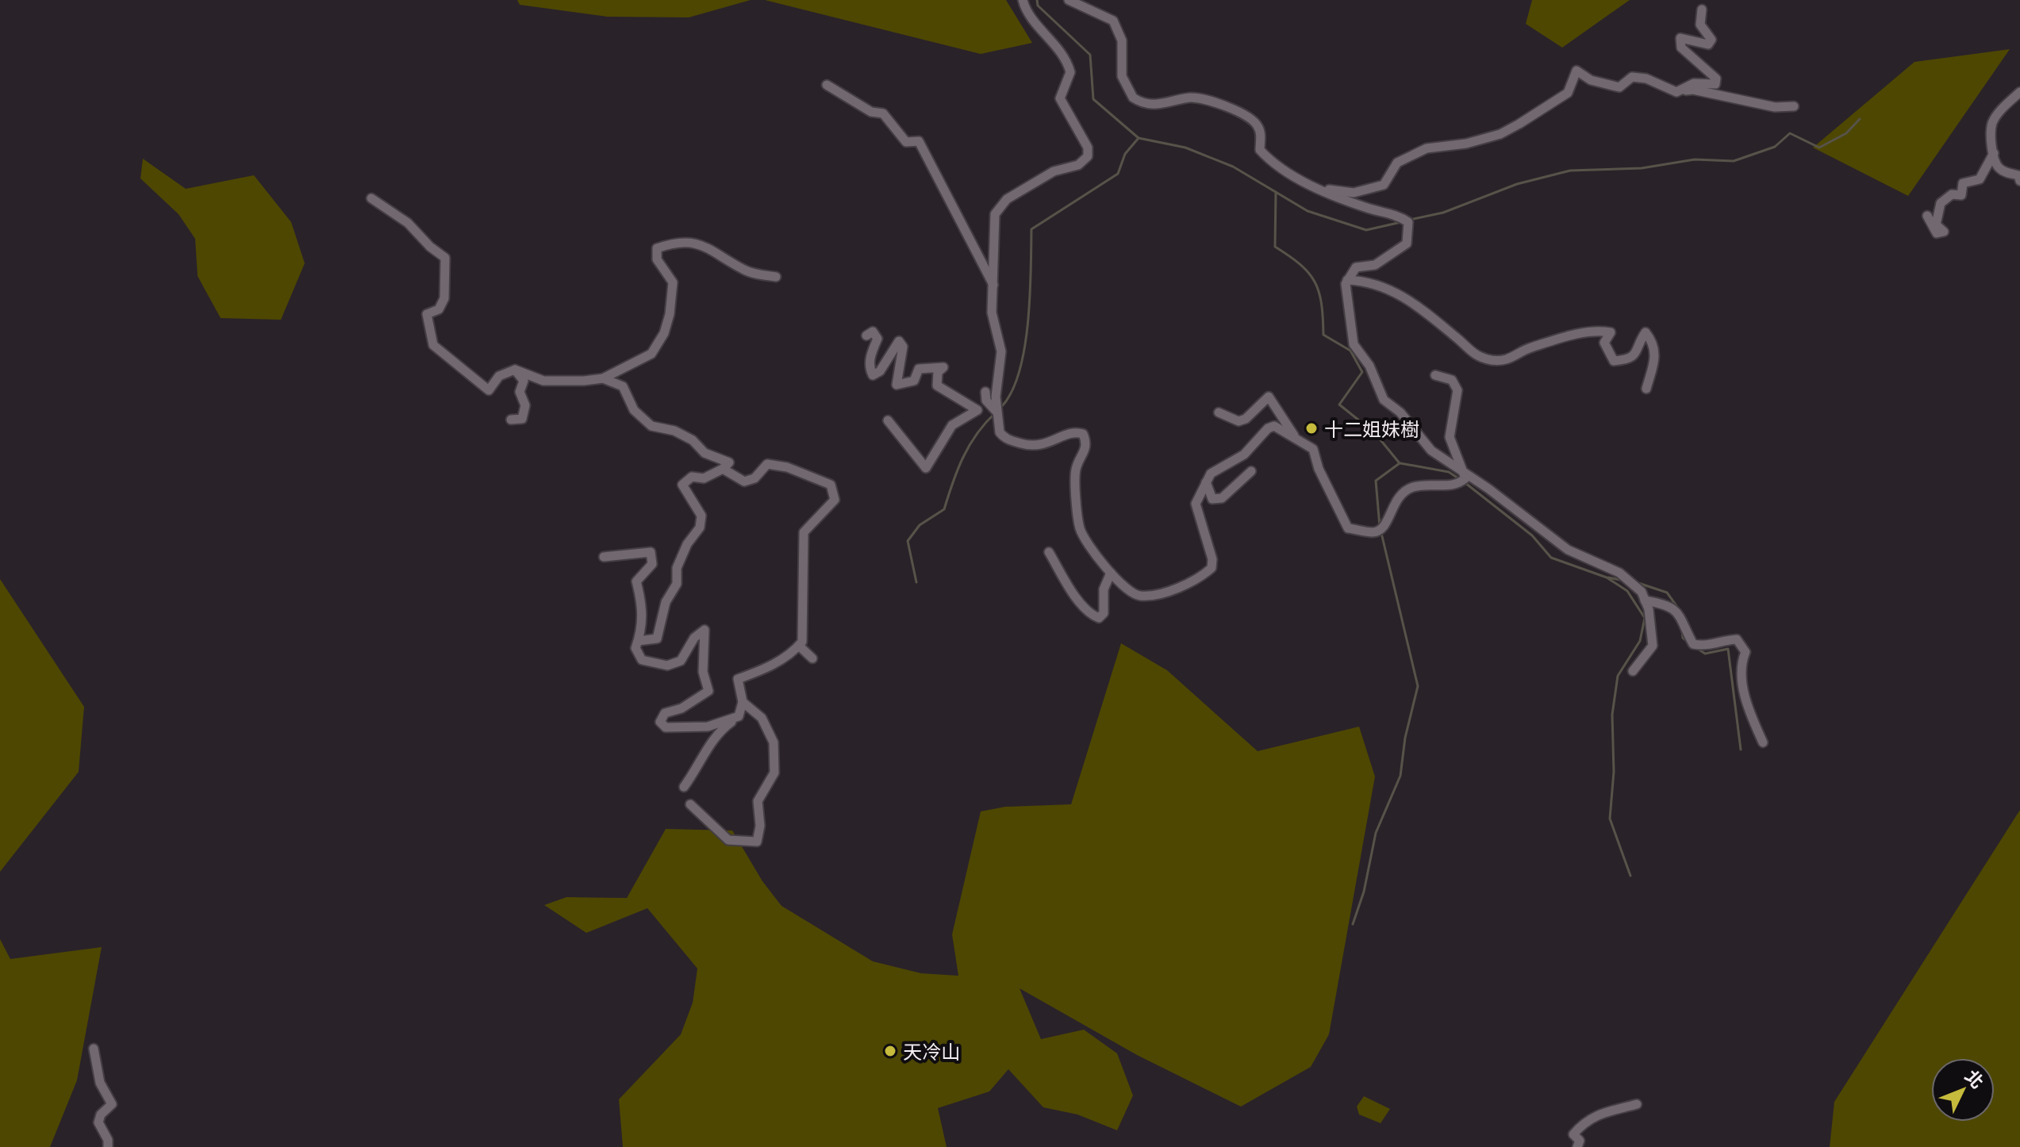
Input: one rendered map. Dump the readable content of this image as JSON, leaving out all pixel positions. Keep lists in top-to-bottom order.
{
  "places": ["十二姐妹樹", "天冷山"],
  "north": "top right"
}
